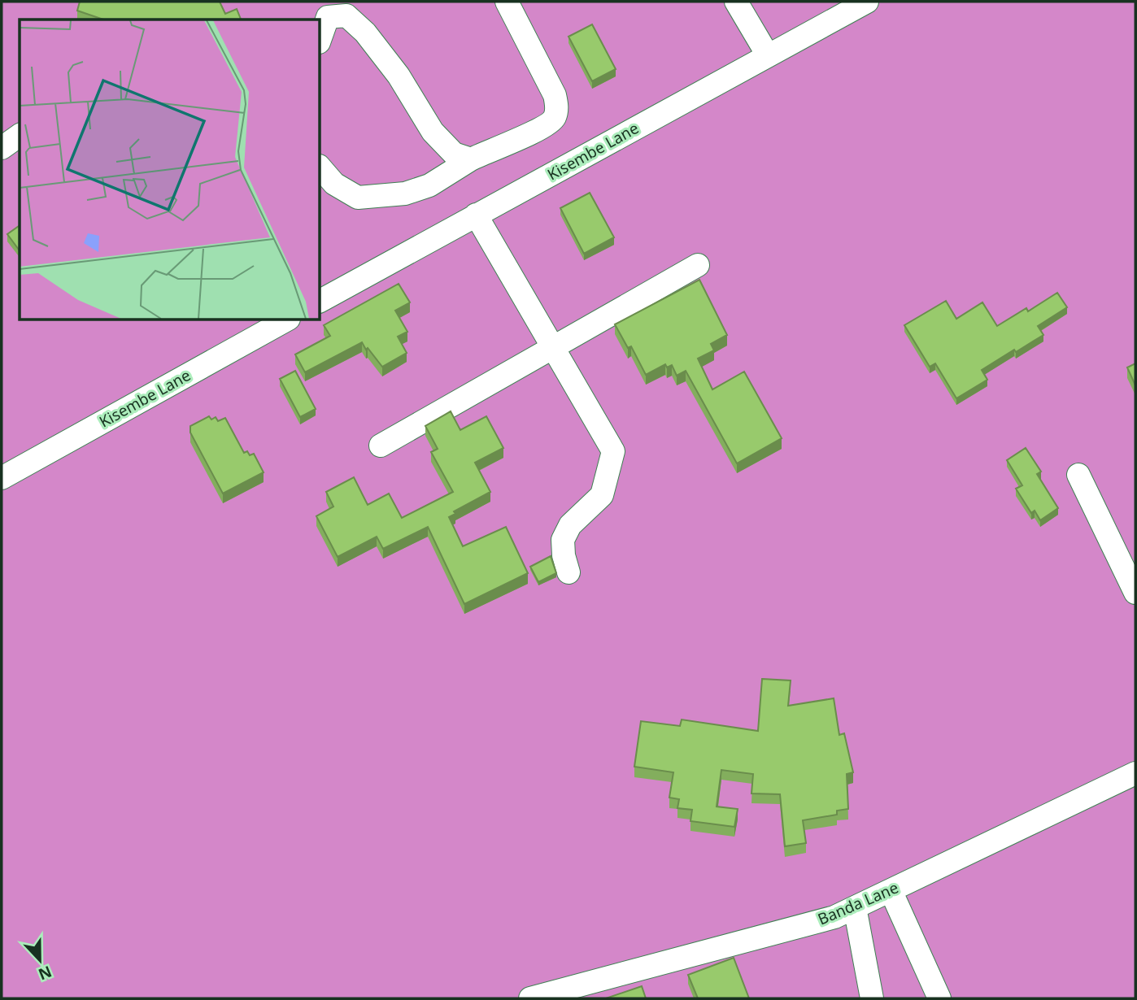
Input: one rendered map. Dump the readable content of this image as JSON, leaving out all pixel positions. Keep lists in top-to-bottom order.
{
  "streets": {
    "street": ["Kisembe Lane", "Banda Lane"]
  },
  "north": "bottom"
}
